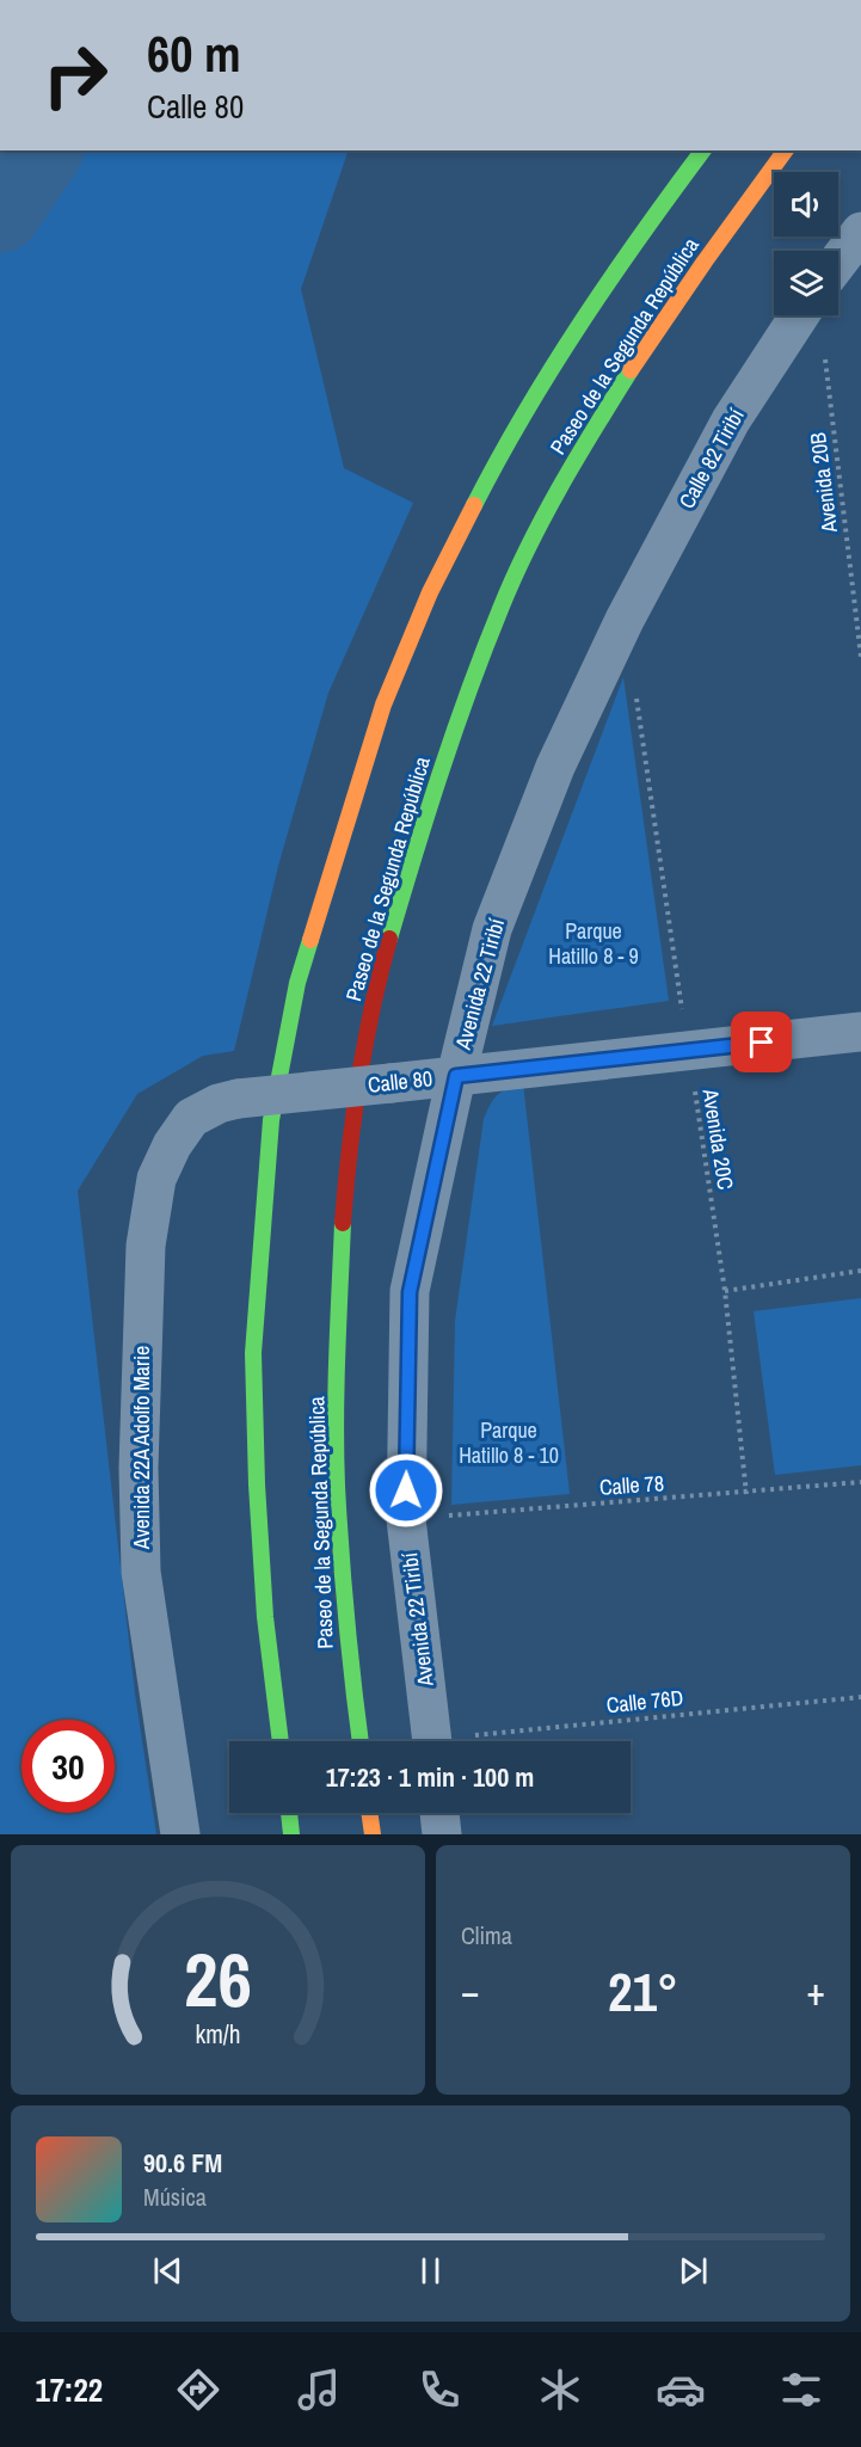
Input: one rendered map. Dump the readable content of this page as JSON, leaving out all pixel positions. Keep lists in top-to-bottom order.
{
  "streets": {
    "highway": ["Paseo de la Segunda República"],
    "street": [
      "Calle 82 Tiribí",
      "Avenida 22 Tiribí",
      "Calle 80",
      "Avenida 22A Adolfo Marie"
    ],
    "path": [
      "Avenida 20B",
      "Avenida 20C",
      "Calle 78",
      "Calle 76D"
    ]
  },
  "crossings": [
    ["Calle 82 Tiribí", "Avenida 22 Tiribí"],
    ["Avenida 22 Tiribí", "Calle 80"],
    ["Avenida 22 Tiribí", "Calle 78"],
    ["Calle 80", "Avenida 20C"],
    ["Calle 80", "Avenida 22A Adolfo Marie"],
    ["Avenida 20C", "Calle 78"]
  ],
  "parks": ["Parque Hatillo 8 - 9", "Parque Hatillo 8 - 10"],
  "page": {
    "turn": ["60 m", "Calle 80"],
    "limit": "30",
    "trip": "17:23 · 1 min · 100 m",
    "tile": "Clima",
    "heat": ["−", "21°", "+"],
    "song": ["90.6 FM", "Música"],
    "tabs": "17:22",
    "gauge": ["26", "km/h"]
  }
}
